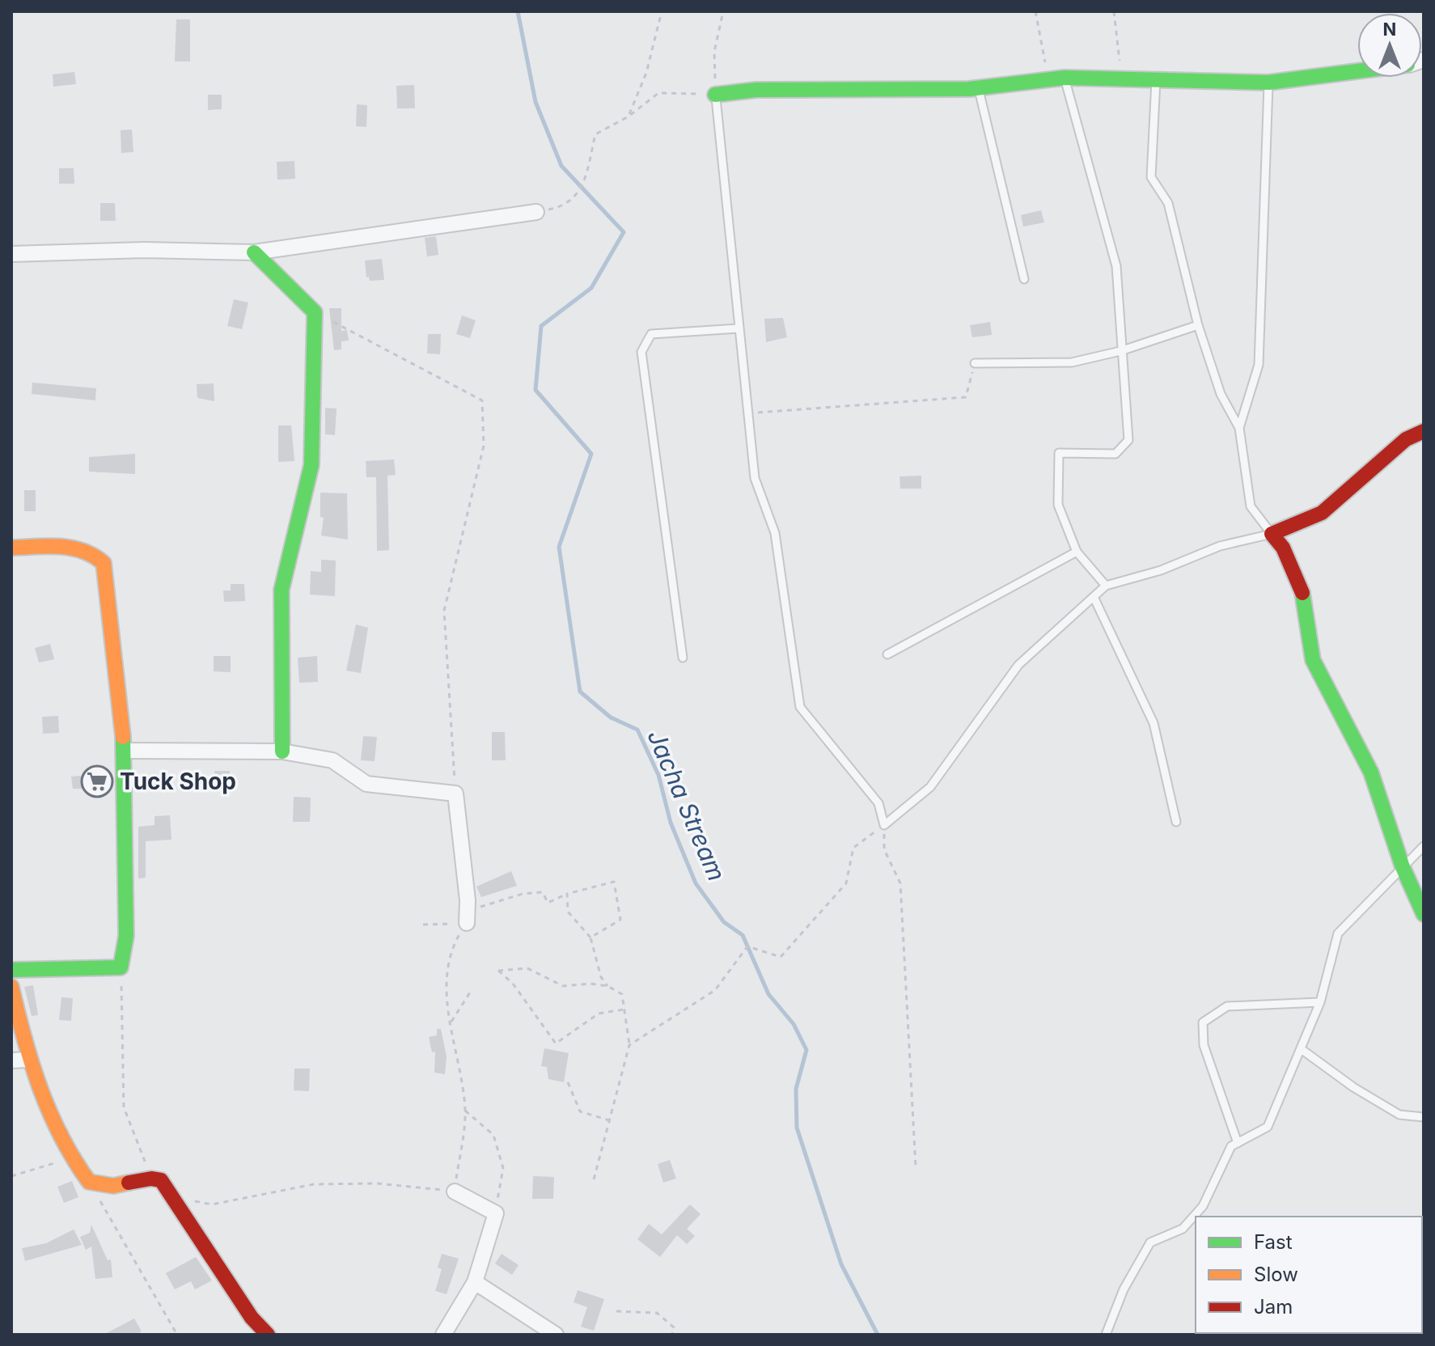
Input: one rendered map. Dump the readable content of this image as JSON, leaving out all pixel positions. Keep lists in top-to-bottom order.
{
  "water": ["Jacha Stream"],
  "places": {
    "supermarket": ["Tuck Shop"]
  },
  "legend": ["Fast", "Slow", "Jam"],
  "north": "top"
}
